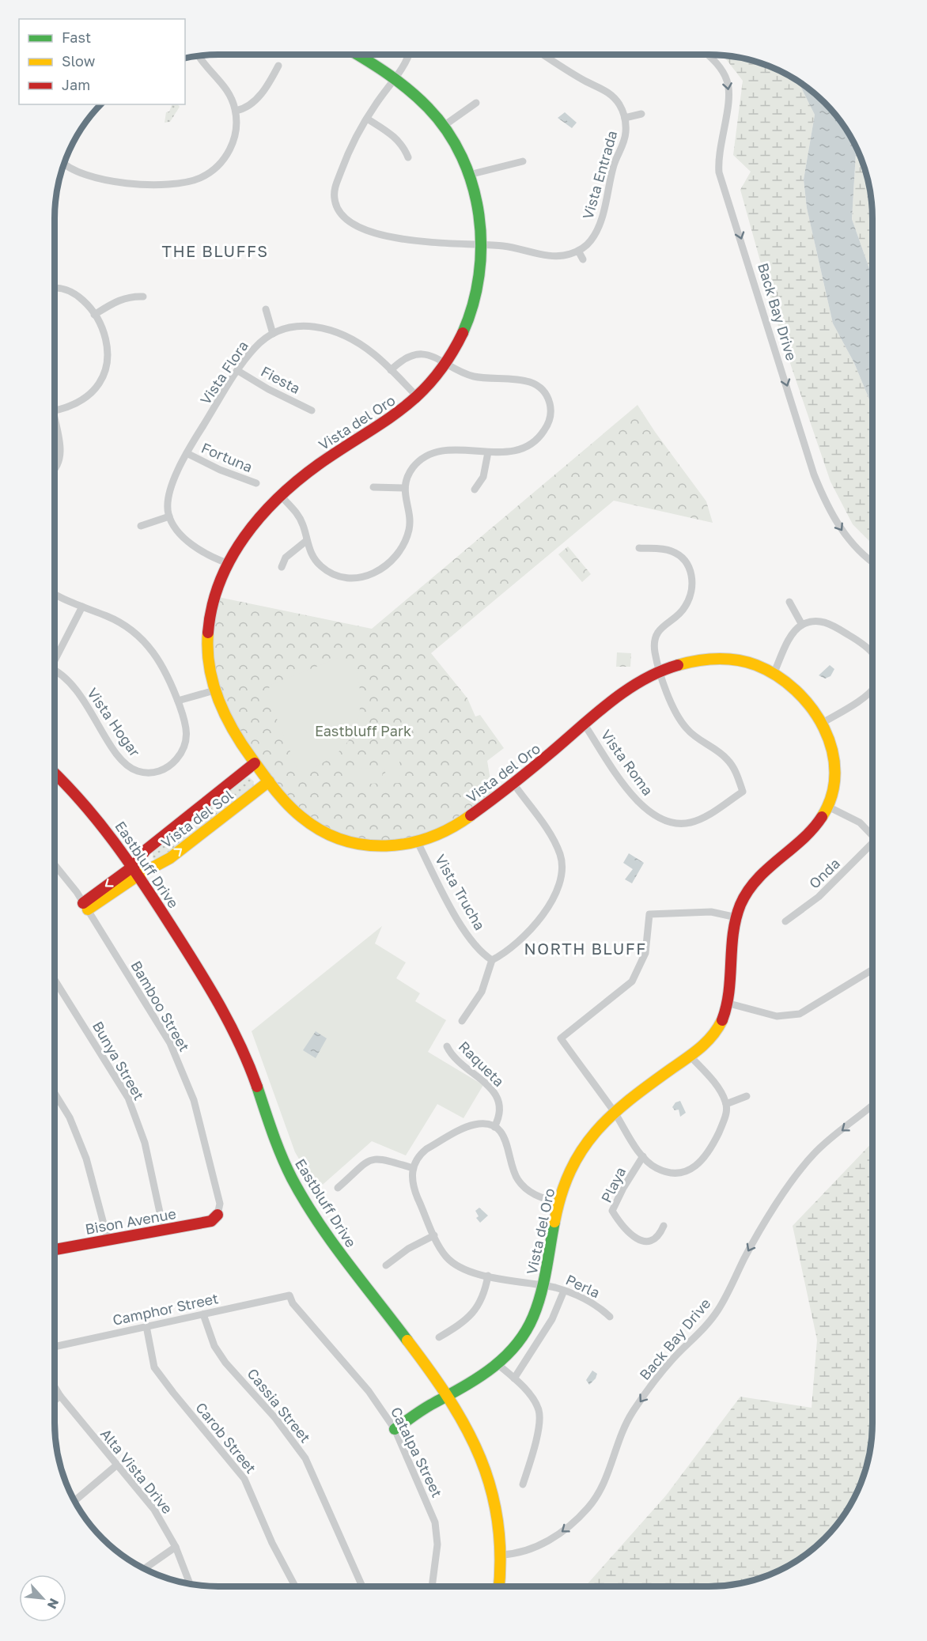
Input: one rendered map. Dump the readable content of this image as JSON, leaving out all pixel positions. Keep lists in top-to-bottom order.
{
  "streets": {
    "street": [
      "Vista Entrada",
      "Back Bay Drive",
      "Vista Flora",
      "Fiesta",
      "Vista del Oro",
      "Fortuna",
      "Vista Hogar",
      "Vista Roma",
      "Vista del Sol",
      "Eastbluff Drive",
      "Onda",
      "Vista Trucha",
      "Bamboo Street",
      "Bunya Street",
      "Raqueta",
      "Playa",
      "Bison Avenue",
      "Perla",
      "Camphor Street",
      "Cassia Street",
      "Carob Street",
      "Catalpa Street",
      "Alta Vista Drive"
    ]
  },
  "crossings": [
    ["Back Bay Drive", "Eastbluff Drive"],
    ["Vista Flora", "Fiesta"],
    ["Vista Flora", "Vista del Oro"],
    ["Vista Flora", "Fortuna"],
    ["Vista del Oro", "Vista Roma"],
    ["Vista del Oro", "Vista del Sol"],
    ["Vista del Oro", "Eastbluff Drive"],
    ["Vista del Oro", "Vista Trucha"],
    ["Vista del Oro", "Playa"],
    ["Vista del Oro", "Perla"],
    ["Vista del Oro", "Catalpa Street"],
    ["Vista del Sol", "Eastbluff Drive"],
    ["Bamboo Street", "Bison Avenue"],
    ["Bunya Street", "Bison Avenue"],
    ["Camphor Street", "Cassia Street"],
    ["Camphor Street", "Carob Street"],
    ["Camphor Street", "Catalpa Street"]
  ],
  "one_way": ["Back Bay Drive"],
  "districts": ["THE BLUFFS", "NORTH BLUFF"],
  "parks": ["Eastbluff Park"],
  "legend": ["Fast", "Slow", "Jam"],
  "north": "bottom right"
}
